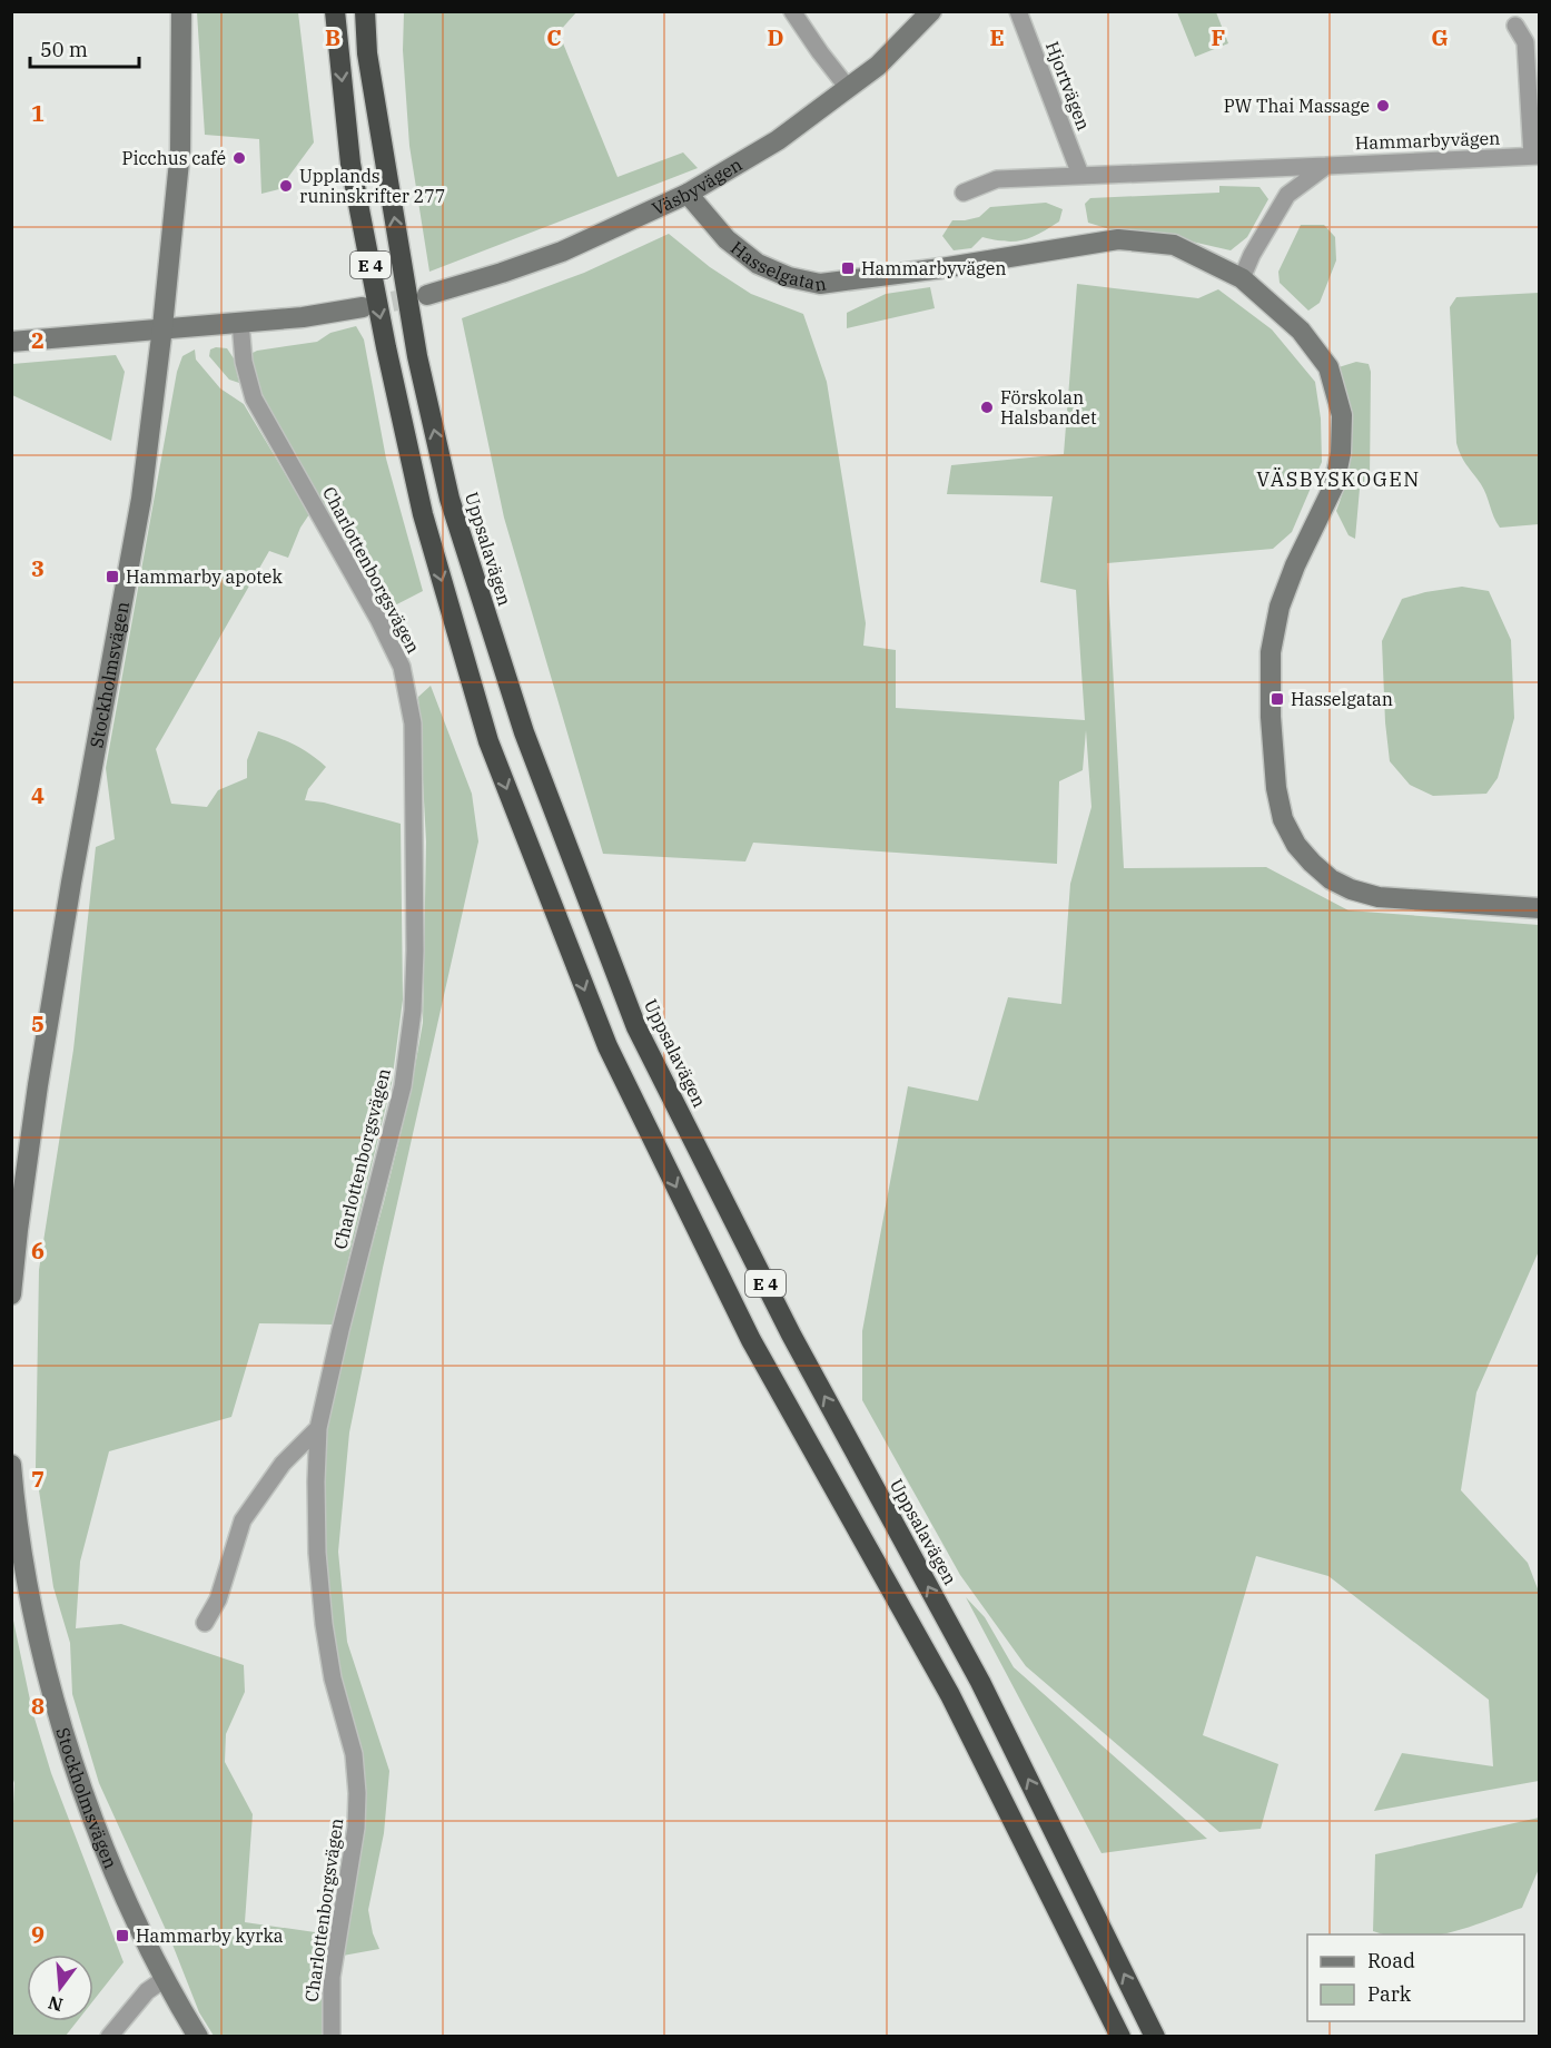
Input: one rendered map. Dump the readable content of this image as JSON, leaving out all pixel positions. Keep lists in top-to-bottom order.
{
  "streets": {
    "highway": ["E 4", "Uppsalavägen"],
    "street": [
      "Hjortvägen",
      "Hammarbyvägen",
      "Väsbyvägen",
      "Hasselgatan",
      "Charlottenborgsvägen",
      "Stockholmsvägen"
    ]
  },
  "crossings": [
    ["Hjortvägen", "Hammarbyvägen"],
    ["Väsbyvägen", "Hasselgatan"]
  ],
  "districts": ["VÄSBYSKOGEN"],
  "places": {
    "other": [
      "PW Thai Massage",
      "Picchus café",
      "Upplands runinskrifter 277",
      "Förskolan Halsbandet"
    ],
    "transit": [
      "Hammarbyvägen",
      "Hammarby apotek",
      "Hasselgatan",
      "Hammarby kyrka"
    ]
  },
  "legend": ["Road", "Park"],
  "scale_bar": "50 m",
  "north": "bottom",
  "grid": {
    "columns": [
      "B",
      "C",
      "D",
      "E",
      "F",
      "G"
    ],
    "rows": [
      "1",
      "2",
      "3",
      "4",
      "5",
      "6",
      "7",
      "8",
      "9"
    ]
  }
}
